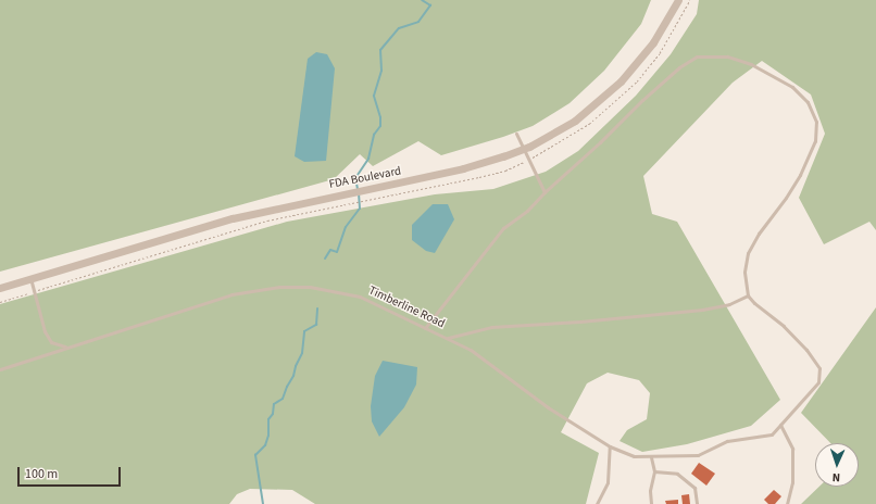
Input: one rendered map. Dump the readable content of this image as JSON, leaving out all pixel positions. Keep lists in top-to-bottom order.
{
  "streets": {
    "street": ["FDA Boulevard"],
    "lane": ["Timberline Road"]
  },
  "scale_bar": "100 m",
  "north": "bottom"
}
